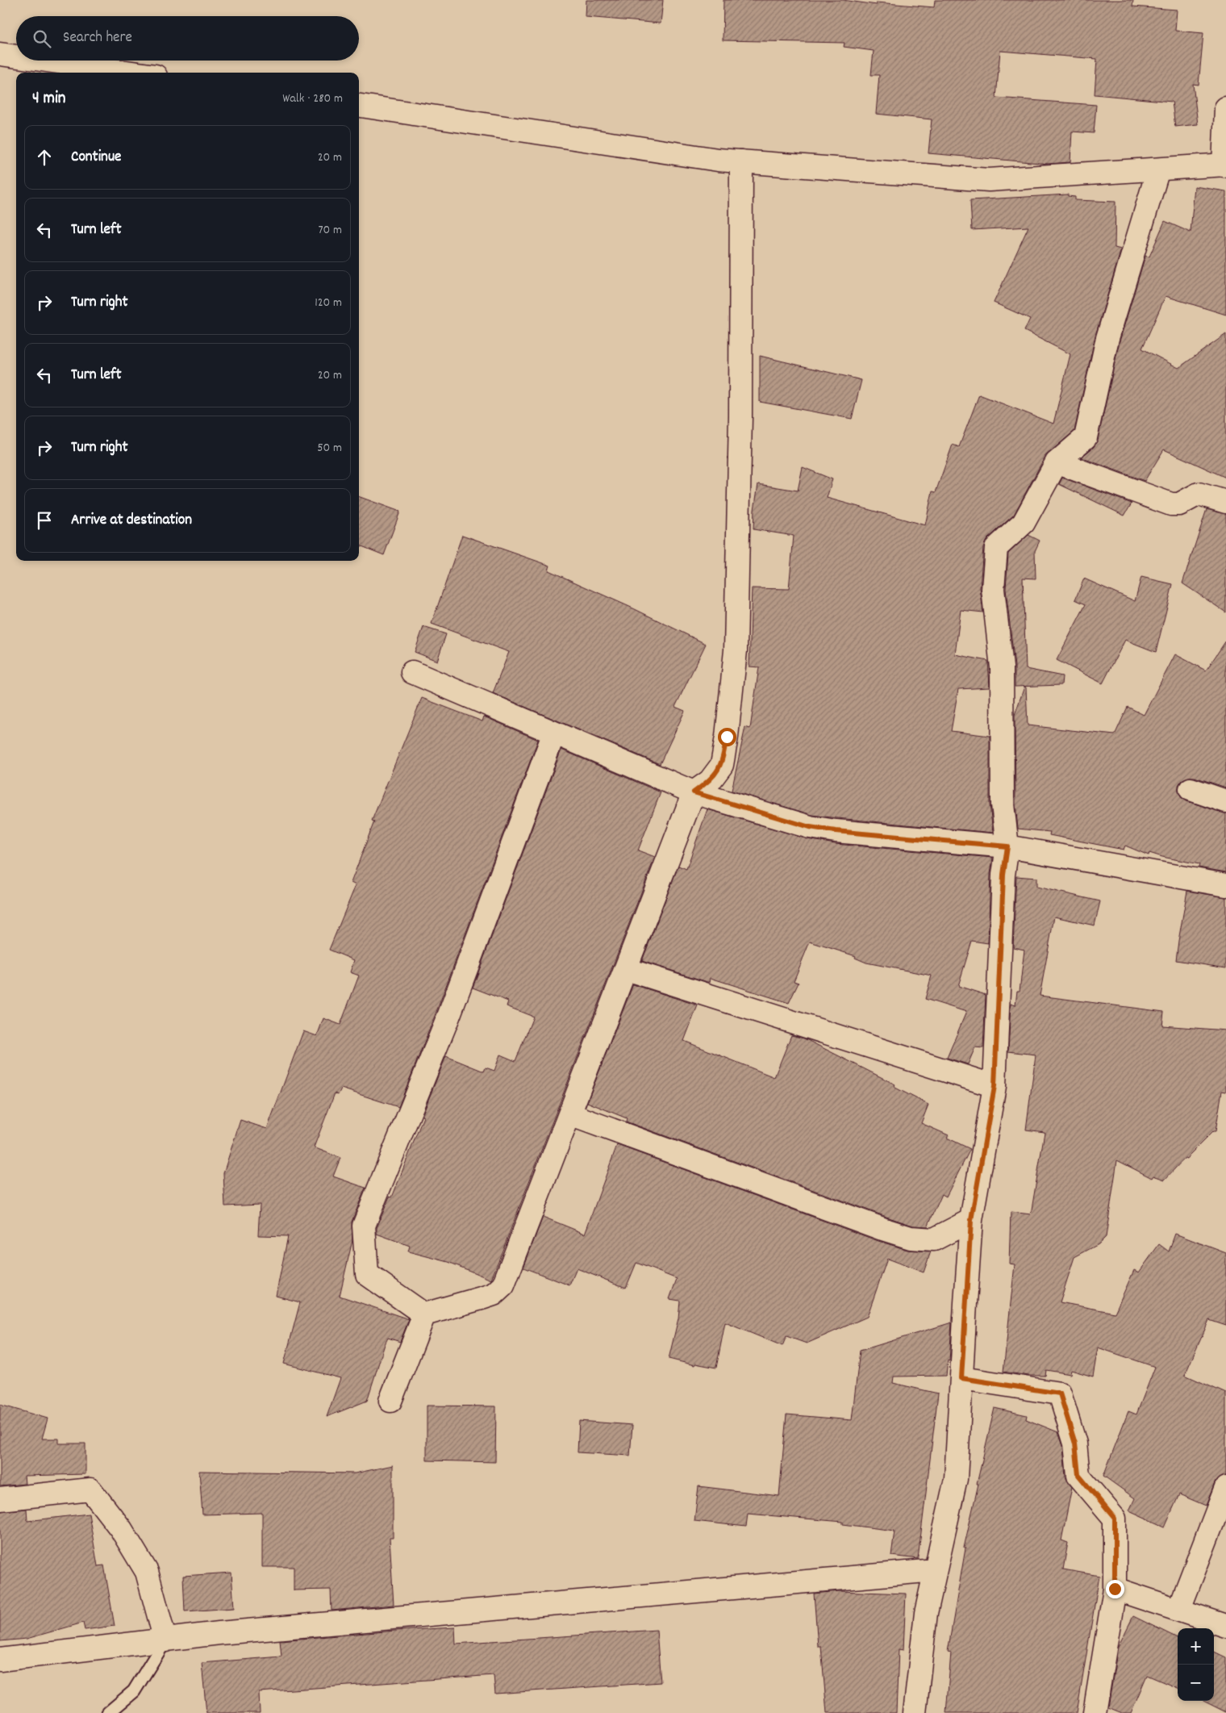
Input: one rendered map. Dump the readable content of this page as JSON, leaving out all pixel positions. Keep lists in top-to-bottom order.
{
  "page": {
    "search": "Search here",
    "heading": ["4 min", "Walk · 280 m"],
    "list": [
      ["Continue", "20 m"],
      ["Turn left", "70 m"],
      ["Turn right", "120 m"],
      ["Turn left", "20 m"],
      ["Turn right", "50 m"],
      "Arrive at destination"
    ],
    "map_buttons": ["+", "−"]
  }
}
